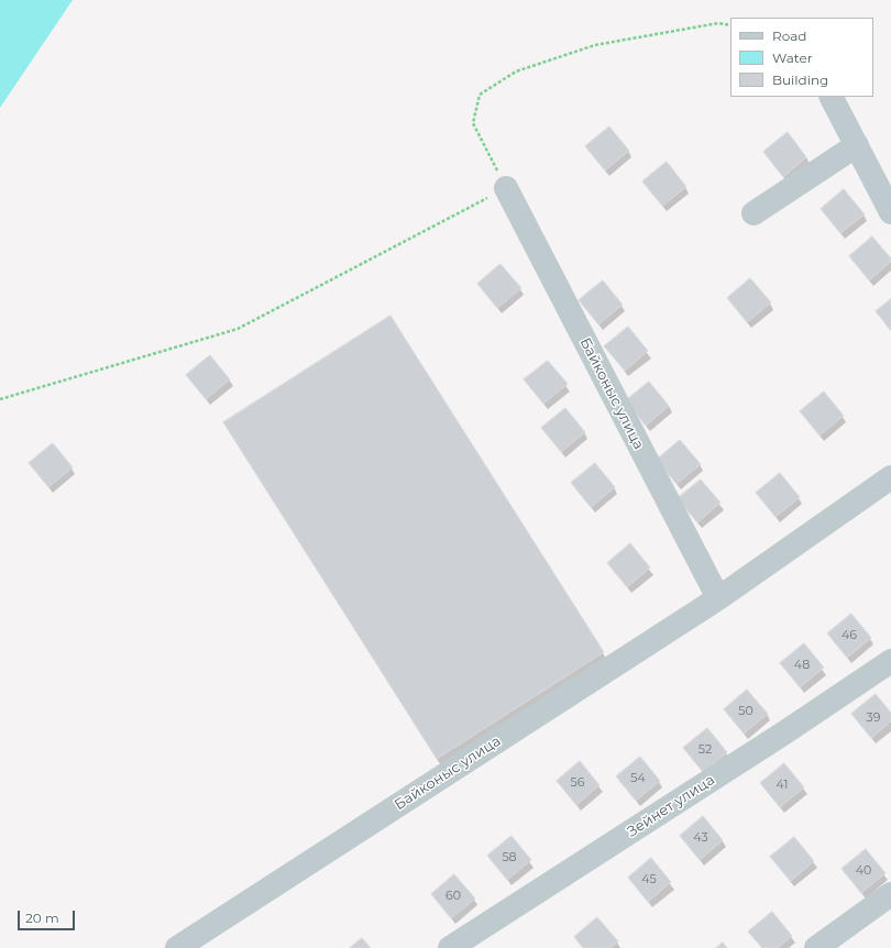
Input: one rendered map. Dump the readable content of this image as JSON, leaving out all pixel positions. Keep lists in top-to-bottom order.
{
  "streets": {
    "street": ["Байконыс улица", "Зейнет улица"]
  },
  "house_numbers": [
    "46",
    "48",
    "50",
    "39",
    "52",
    "54",
    "56",
    "41",
    "43",
    "58",
    "40",
    "45",
    "60"
  ],
  "legend": ["Road", "Water", "Building"],
  "scale_bar": "20 m"
}
